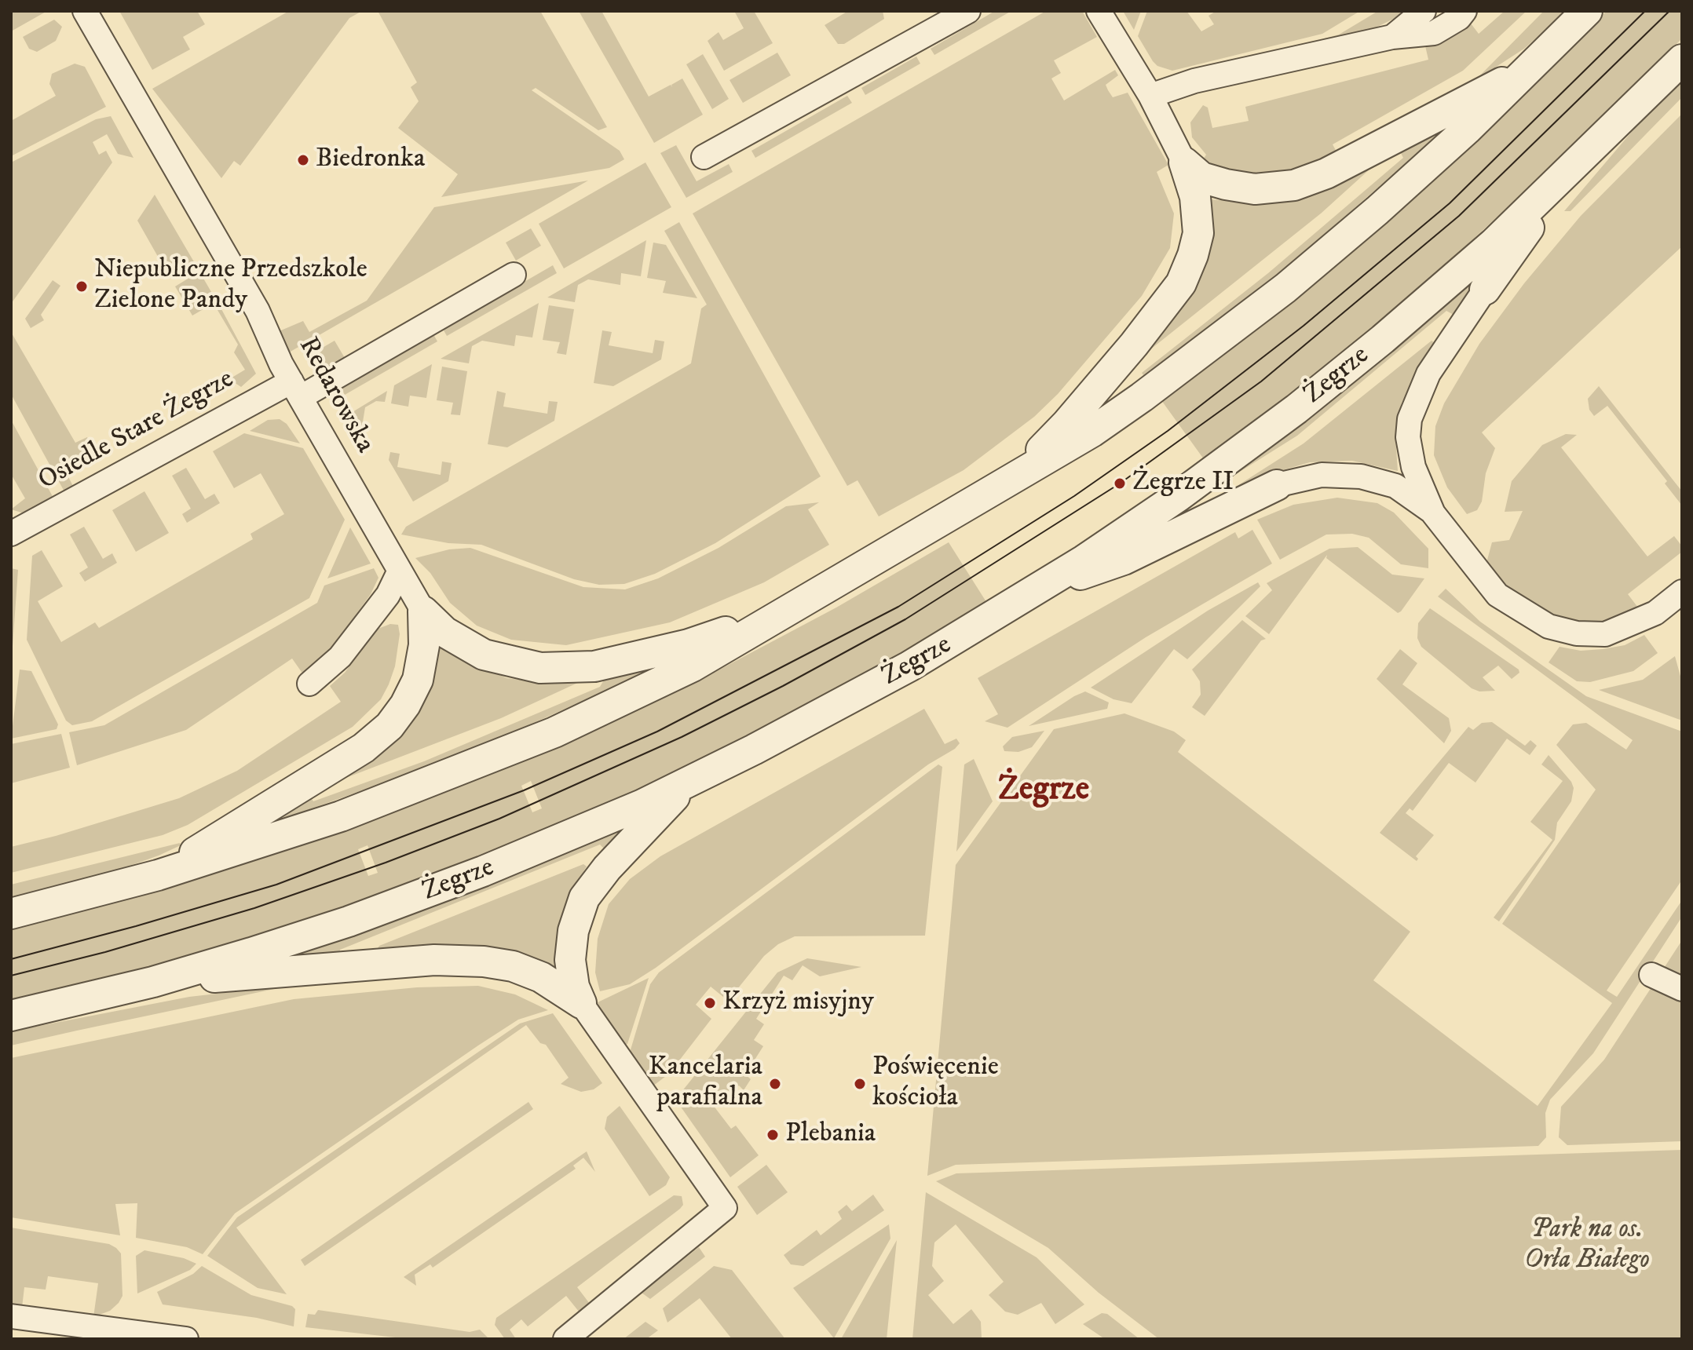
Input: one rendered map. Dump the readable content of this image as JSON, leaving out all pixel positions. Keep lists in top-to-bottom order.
{
  "streets": {
    "street": ["Żegrze", "Redarowska", "Osiedle Stare Żegrze"]
  },
  "crossings": [
    ["Redarowska", "Osiedle Stare Żegrze"]
  ],
  "districts": ["Żegrze"],
  "parks": ["Park na os. Orła Białego"],
  "places": [
    "Biedronka",
    "Niepubliczne Przedszkole Zielone Pandy",
    "Żegrze II",
    "Krzyż misyjny",
    "Kancelaria parafialna",
    "Poświęcenie kościoła",
    "Plebania"
  ]
}
